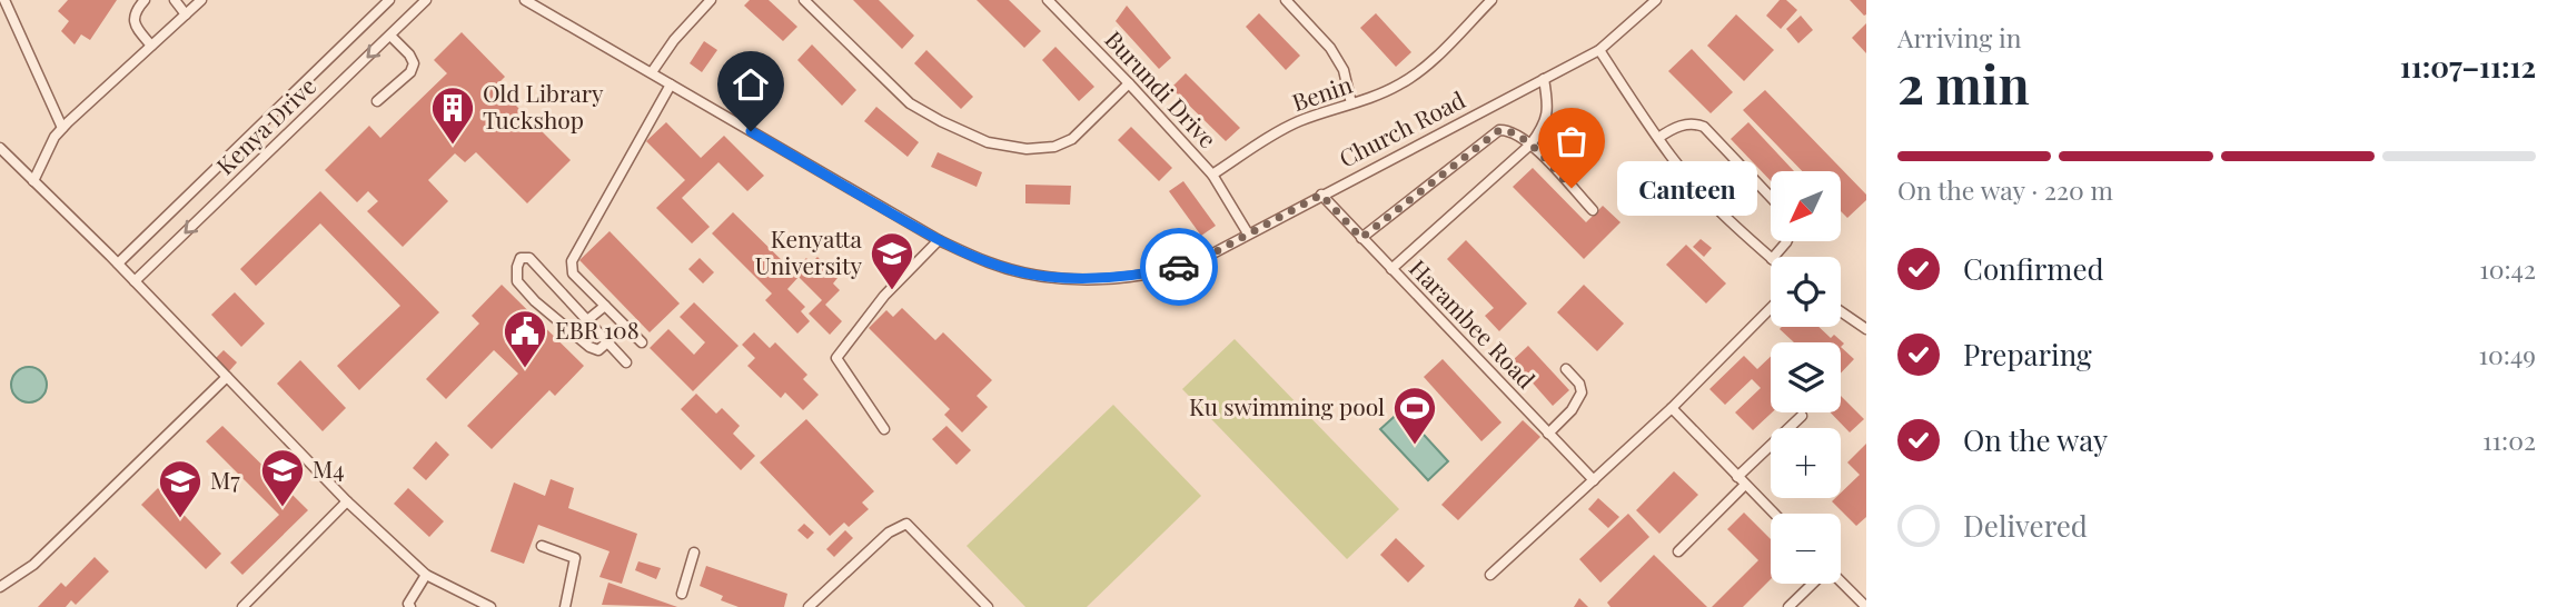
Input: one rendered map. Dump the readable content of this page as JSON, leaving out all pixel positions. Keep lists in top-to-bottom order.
{
  "streets": {
    "lane": [
      "Burundi Drive",
      "Benin",
      "Kenya Drive",
      "Church Road",
      "Harambee Road"
    ]
  },
  "crossings": [
    ["Burundi Drive", "Benin"],
    ["Church Road", "Harambee Road"]
  ],
  "places": {
    "building": ["Old Library Tuckshop"],
    "other": ["Canteen"],
    "school or university": ["Kenyatta University", "M4", "M7"],
    "public building": ["EBR 108"],
    "sports": ["Ku swimming pool"]
  },
  "north": "bottom left",
  "page": {
    "heading": ["2 min", "Arriving in", "11:07–11:12"],
    "bar": "On the way · 220 m",
    "bubble": "Canteen",
    "map_buttons": ["+", "−"],
    "list": [
      ["Confirmed", "10:42"],
      ["Preparing", "10:49"],
      ["On the way", "11:02"],
      "Delivered"
    ]
  }
}
